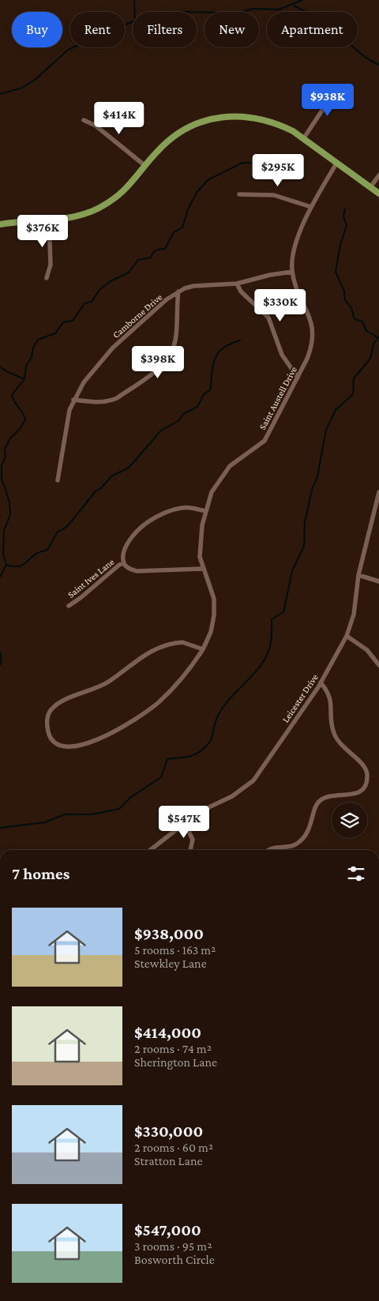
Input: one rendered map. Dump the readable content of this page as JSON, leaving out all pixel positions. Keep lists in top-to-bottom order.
{
  "streets": {
    "street": [
      "Camborne Drive",
      "Saint Austell Drive",
      "Saint Ives Lane",
      "Leicester Drive"
    ]
  },
  "crossings": [
    ["Camborne Drive", "Saint Austell Drive"]
  ],
  "page": {
    "chip": [
      "Buy",
      "Rent",
      "Filters",
      "New",
      "Apartment"
    ],
    "price": [
      "$938K",
      "$414K",
      "$295K",
      "$376K",
      "$330K",
      "$398K",
      "$547K"
    ],
    "heading": "7 homes",
    "list": [
      {
        "name": "$938,000",
        "note": "5 rooms · 163 m² · Stewkley Lane"
      },
      {
        "name": "$414,000",
        "note": "2 rooms · 74 m² · Sherington Lane"
      },
      {
        "name": "$330,000",
        "note": "2 rooms · 60 m² · Stratton Lane"
      },
      {
        "name": "$547,000",
        "note": "3 rooms · 95 m² · Bosworth Circle"
      }
    ]
  }
}
